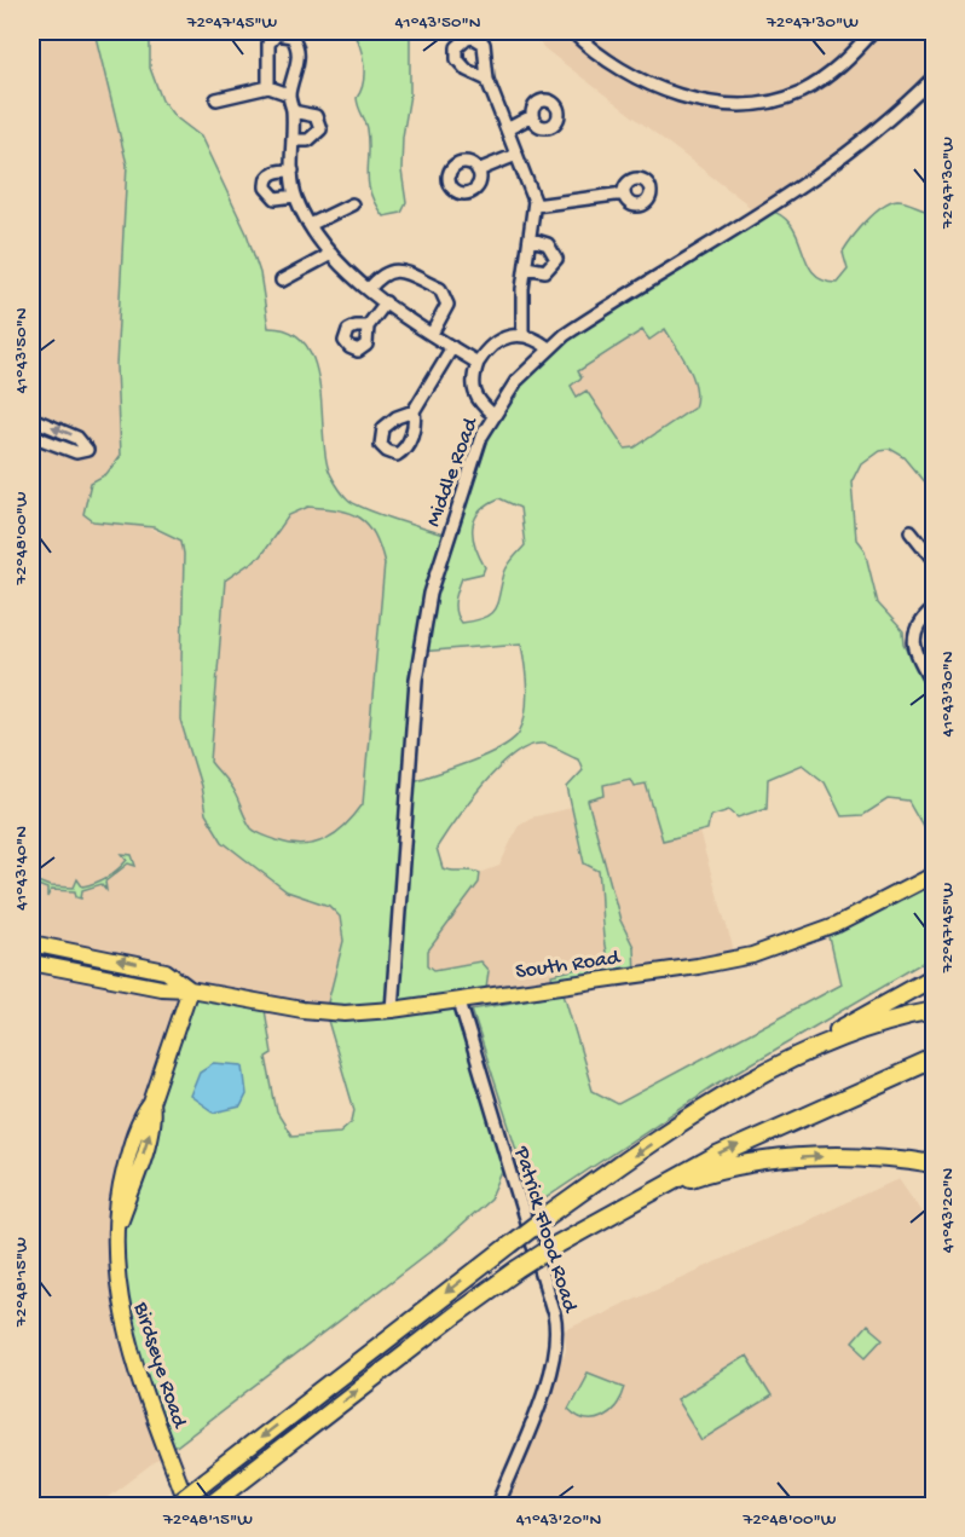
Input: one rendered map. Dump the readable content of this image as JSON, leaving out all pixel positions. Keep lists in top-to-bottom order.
{
  "streets": {
    "main road": ["South Road", "Birdseye Road"],
    "street": ["Middle Road", "Patrick Flood Road"]
  },
  "crossings": [
    ["Middle Road", "South Road"],
    ["South Road", "Patrick Flood Road"],
    ["South Road", "Birdseye Road"]
  ],
  "coordinates": [
    "72°47'45\"W",
    "41°43'50\"N",
    "72°47'30\"W",
    "72°48'00\"W",
    "41°43'30\"N",
    "41°43'40\"N",
    "41°43'20\"N",
    "72°48'15\"W"
  ]
}
